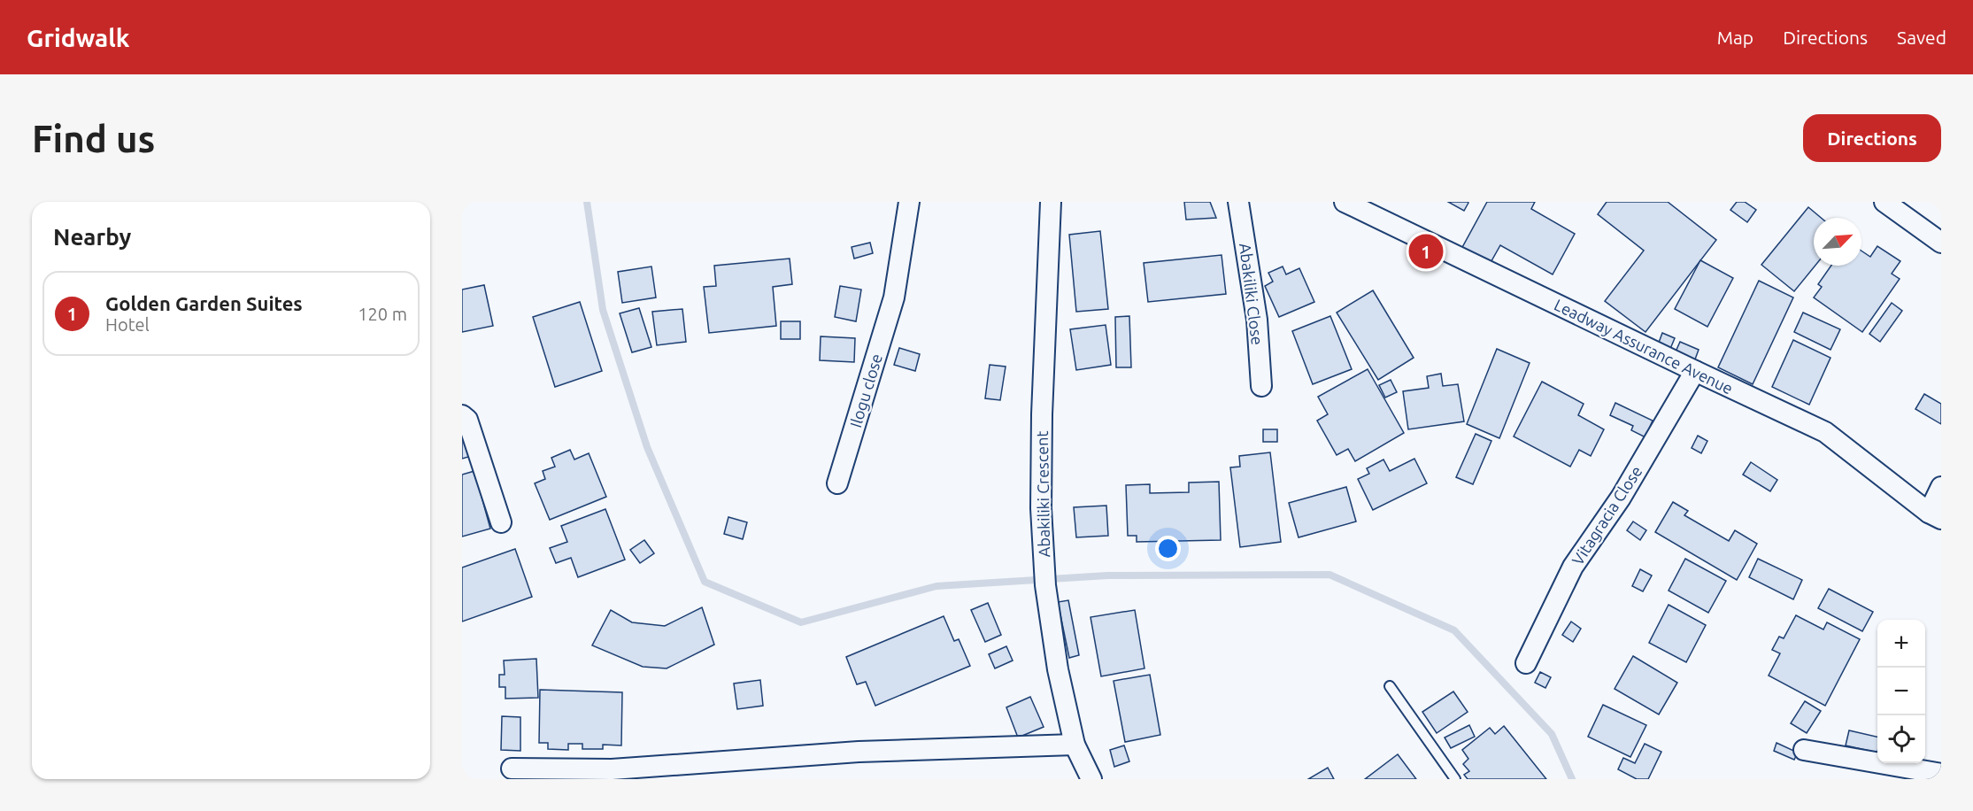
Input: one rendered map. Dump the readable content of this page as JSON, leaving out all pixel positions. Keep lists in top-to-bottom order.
{
  "streets": {
    "street": [
      "Abakiliki Close",
      "Leadway Assurance Avenue",
      "Ilogu close",
      "Abakiliki Crescent",
      "Vitagracia Close"
    ]
  },
  "crossings": [
    ["Leadway Assurance Avenue", "Vitagracia Close"]
  ],
  "north": "top right",
  "page": {
    "header": "Gridwalk",
    "nav": ["Map", "Directions", "Saved"],
    "buttons": "Directions",
    "title": "Find us",
    "heading": "Nearby",
    "pins": "1",
    "list": [
      {
        "mark": "1",
        "name": "Golden Garden Suites",
        "note": "Hotel",
        "value": "120 m"
      }
    ],
    "map_buttons": ["+", "−"]
  }
}
